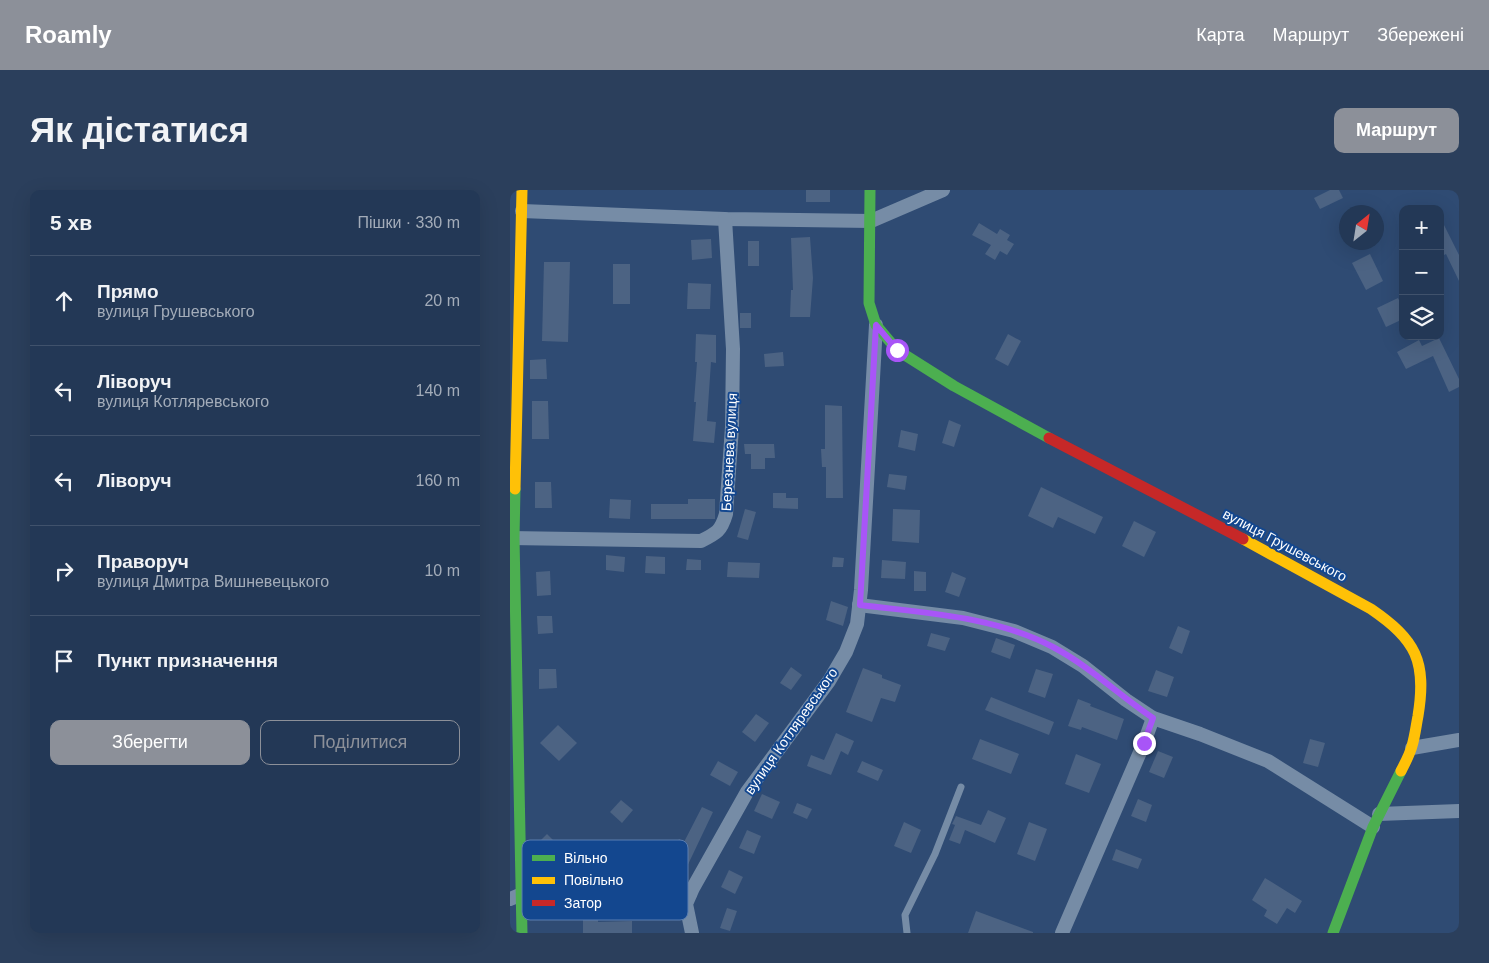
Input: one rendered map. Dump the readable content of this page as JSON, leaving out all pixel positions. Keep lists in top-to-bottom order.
{
  "streets": {
    "main road": ["вулиця Грушевського", "вулиця Котляревського"],
    "street": ["Березнева вулиця"]
  },
  "crossings": [
    ["вулиця Грушевського", "вулиця Котляревського"]
  ],
  "legend": ["Вільно", "Повільно", "Затор"],
  "north": "top right",
  "page": {
    "header": "Roamly",
    "nav": ["Карта", "Маршрут", "Збережені"],
    "buttons": [
      "Маршрут",
      ["Зберегти", "Поділитися"]
    ],
    "title": "Як дістатися",
    "heading": ["5 хв", "Пішки · 330 m"],
    "map_buttons": ["+", "−"],
    "list": [
      ["Прямо", "вулиця Грушевського", "20 m"],
      ["Ліворуч", "вулиця Котляревського", "140 m"],
      ["Ліворуч", "160 m"],
      ["Праворуч", "вулиця Дмитра Вишневецького", "10 m"],
      "Пункт призначення"
    ]
  }
}
